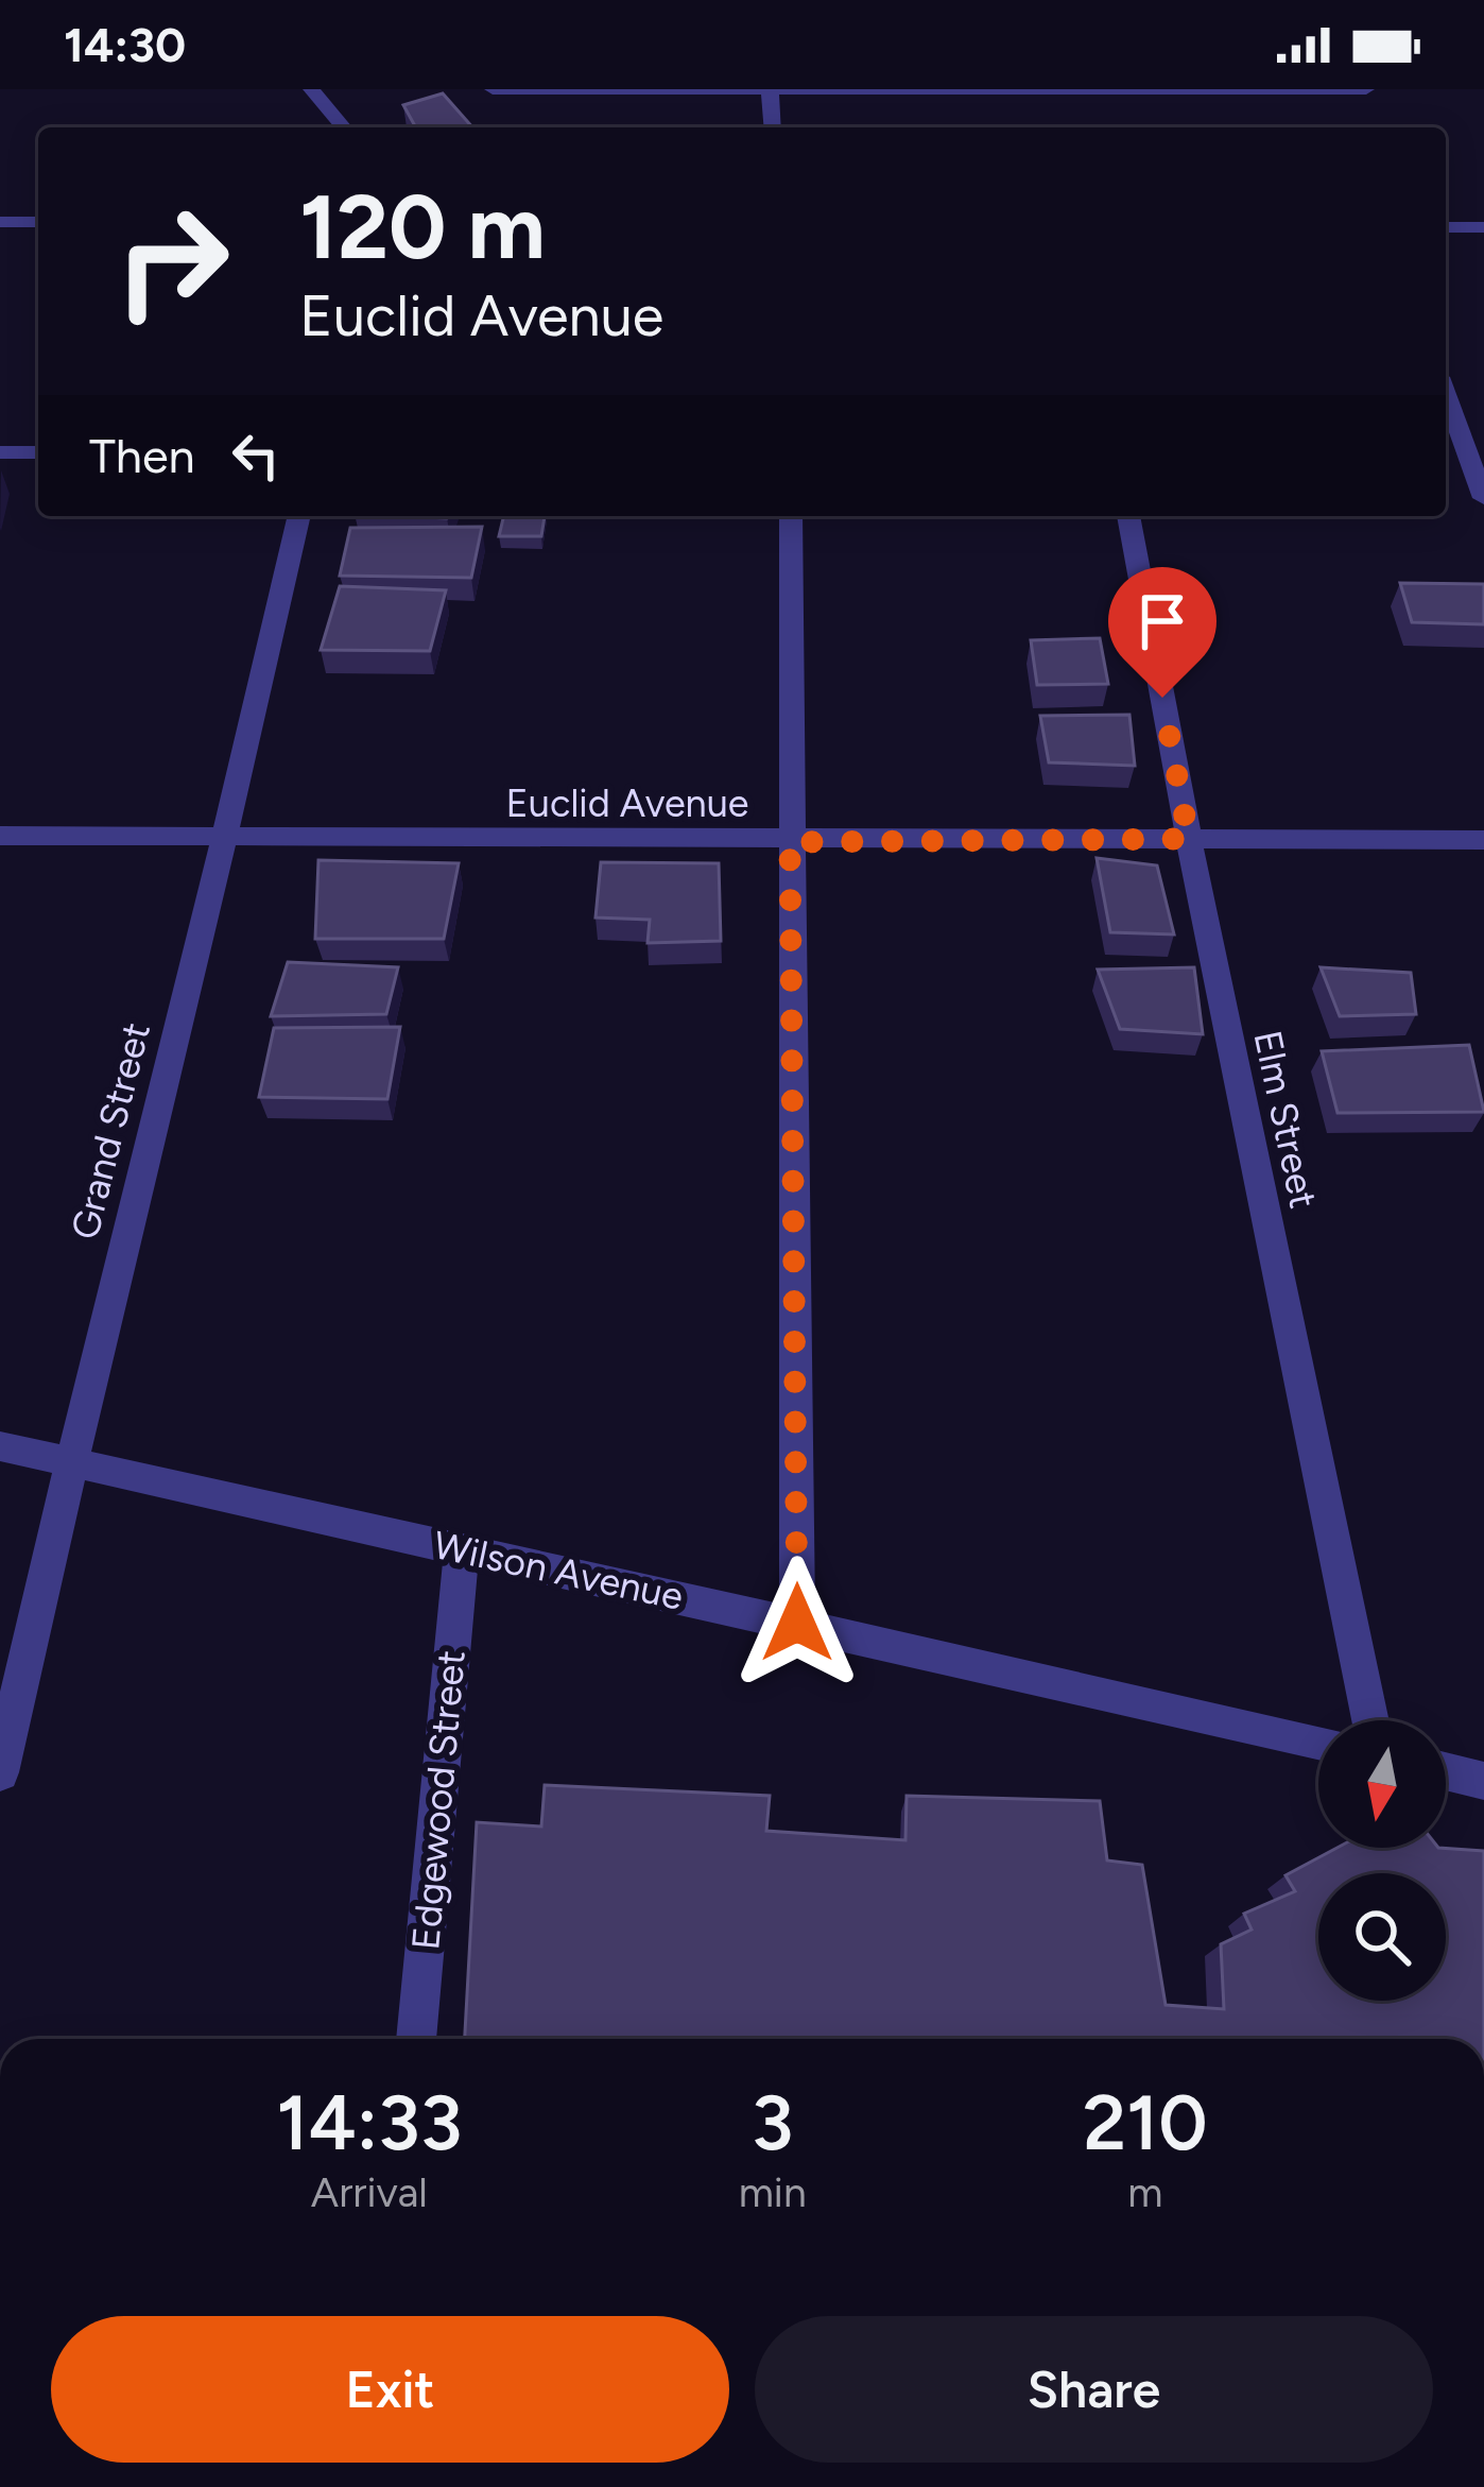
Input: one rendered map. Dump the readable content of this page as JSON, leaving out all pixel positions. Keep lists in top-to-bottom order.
{
  "streets": {
    "street": [
      "Euclid Avenue",
      "Elm Street",
      "Grand Street",
      "Wilson Avenue",
      "Edgewood Street"
    ]
  },
  "crossings": [
    ["Euclid Avenue", "Elm Street"],
    ["Euclid Avenue", "Grand Street"],
    ["Grand Street", "Wilson Avenue"],
    ["Wilson Avenue", "Edgewood Street"]
  ],
  "north": "bottom",
  "page": {
    "status": "14:30",
    "turn": ["120 m", "Euclid Avenue"],
    "then": "Then",
    "eta": [
      "14:33",
      "Arrival",
      "3",
      "min",
      "210",
      "m"
    ],
    "buttons": ["Exit", "Share"]
  }
}
